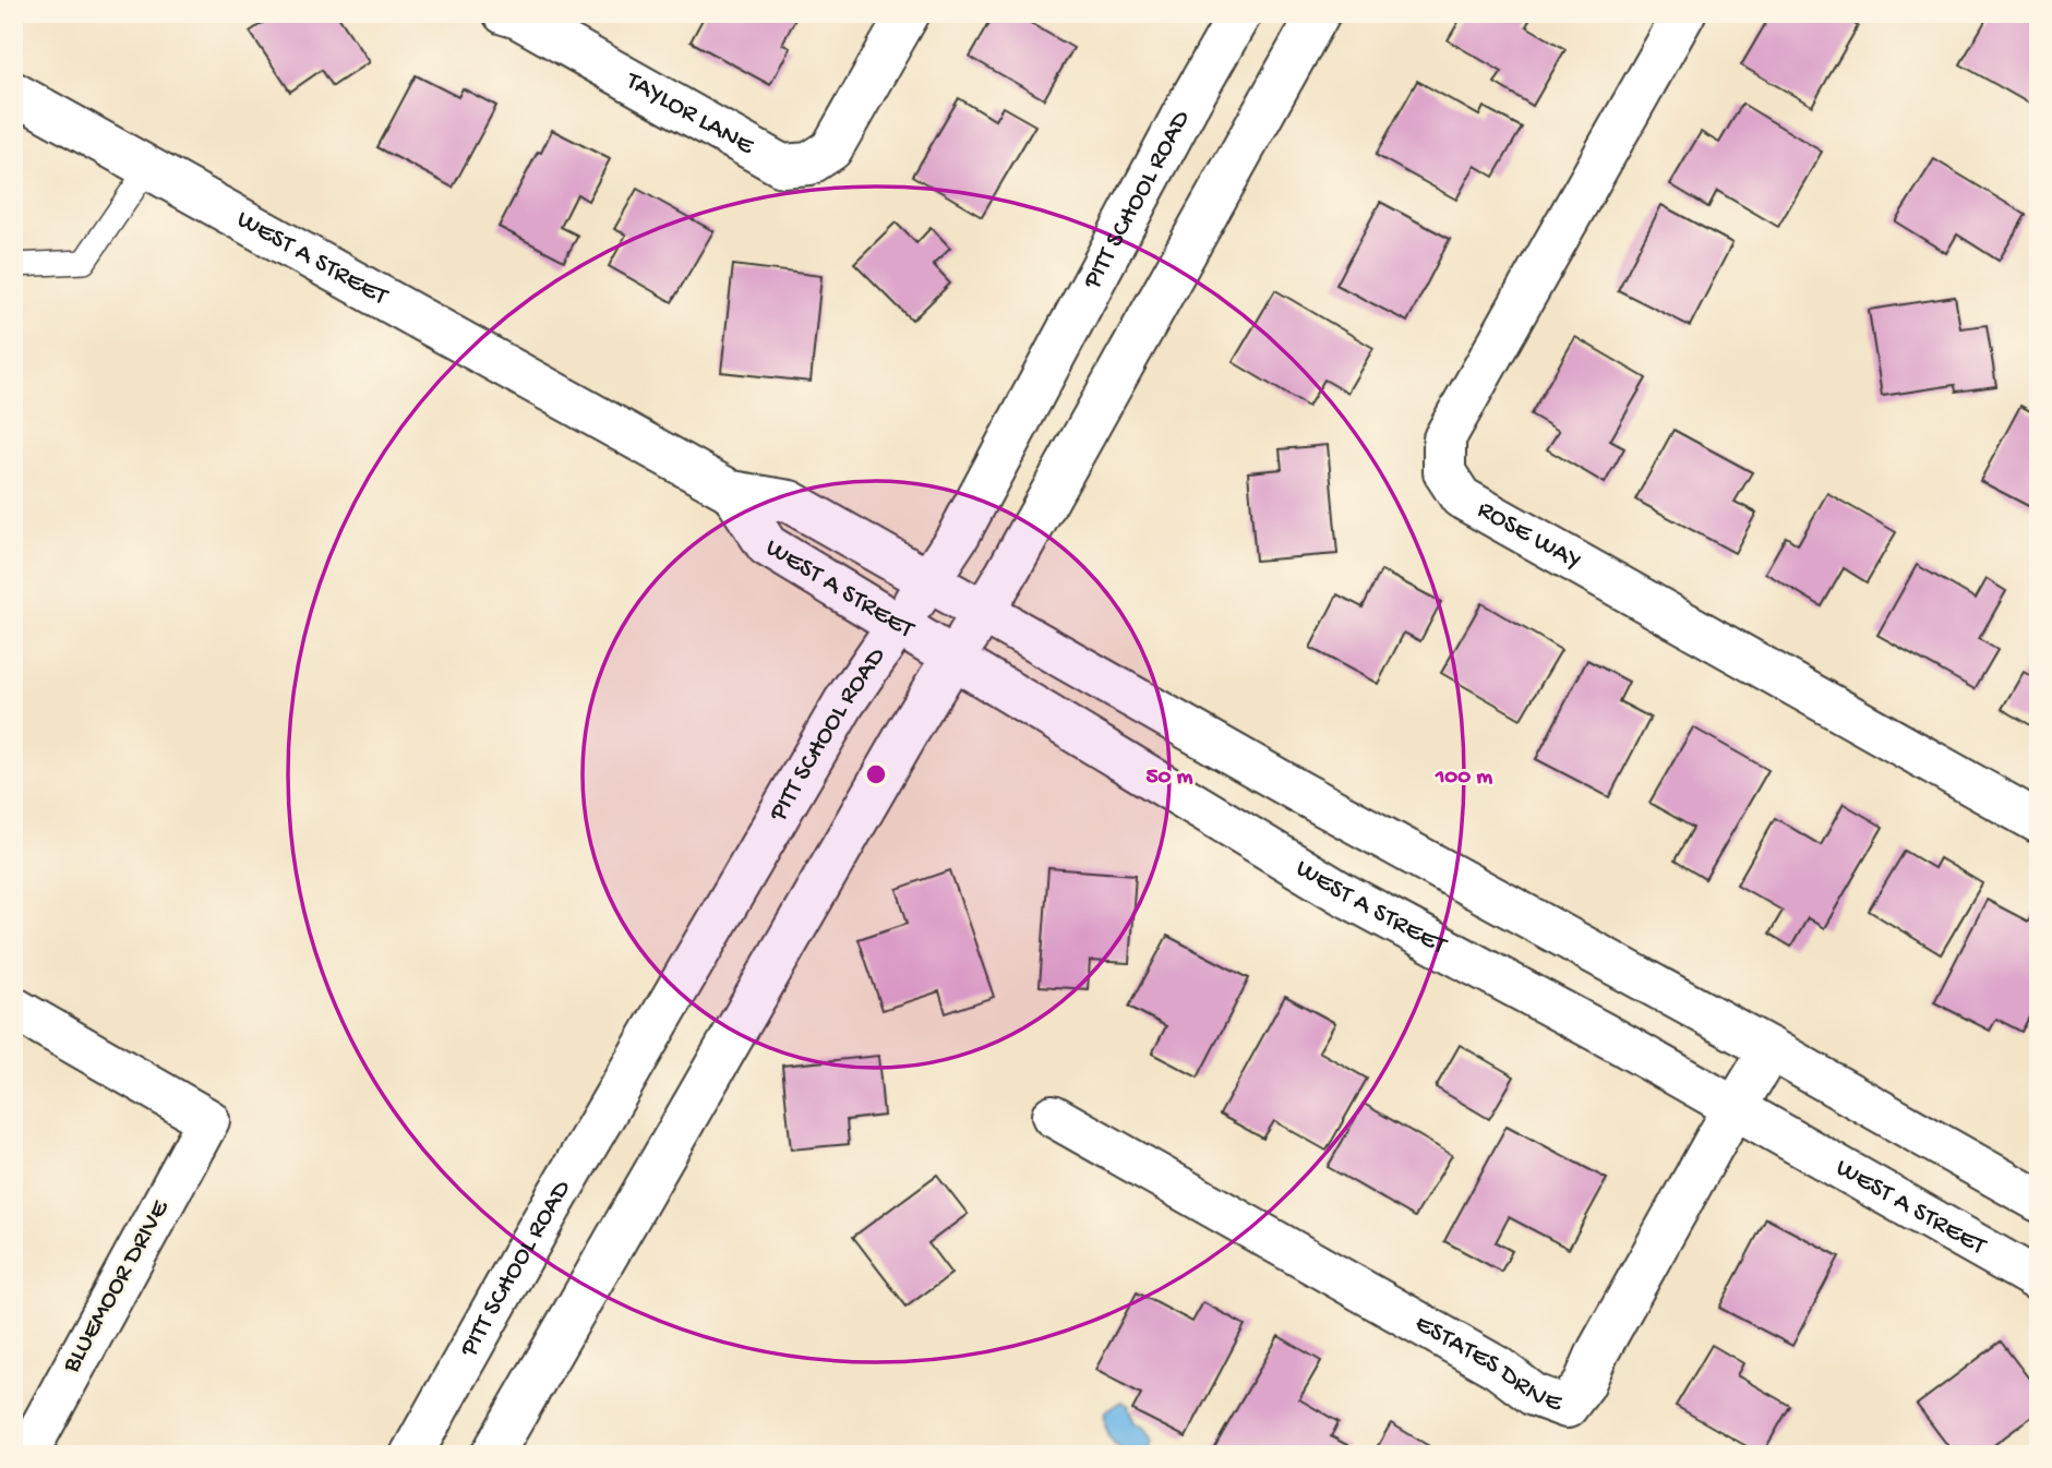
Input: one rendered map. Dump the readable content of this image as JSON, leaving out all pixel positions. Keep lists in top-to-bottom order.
{
  "streets": {
    "main road": [
      "TAYLOR LANE",
      "PITT SCHOOL ROAD",
      "WEST A STREET",
      "ROSE WAY",
      "BLUEMOOR DRIVE",
      "ESTATES DRIVE"
    ]
  },
  "crossings": [
    ["PITT SCHOOL ROAD", "WEST A STREET"],
    ["WEST A STREET", "ESTATES DRIVE"]
  ],
  "rings": ["50 m", "100 m"]
}
